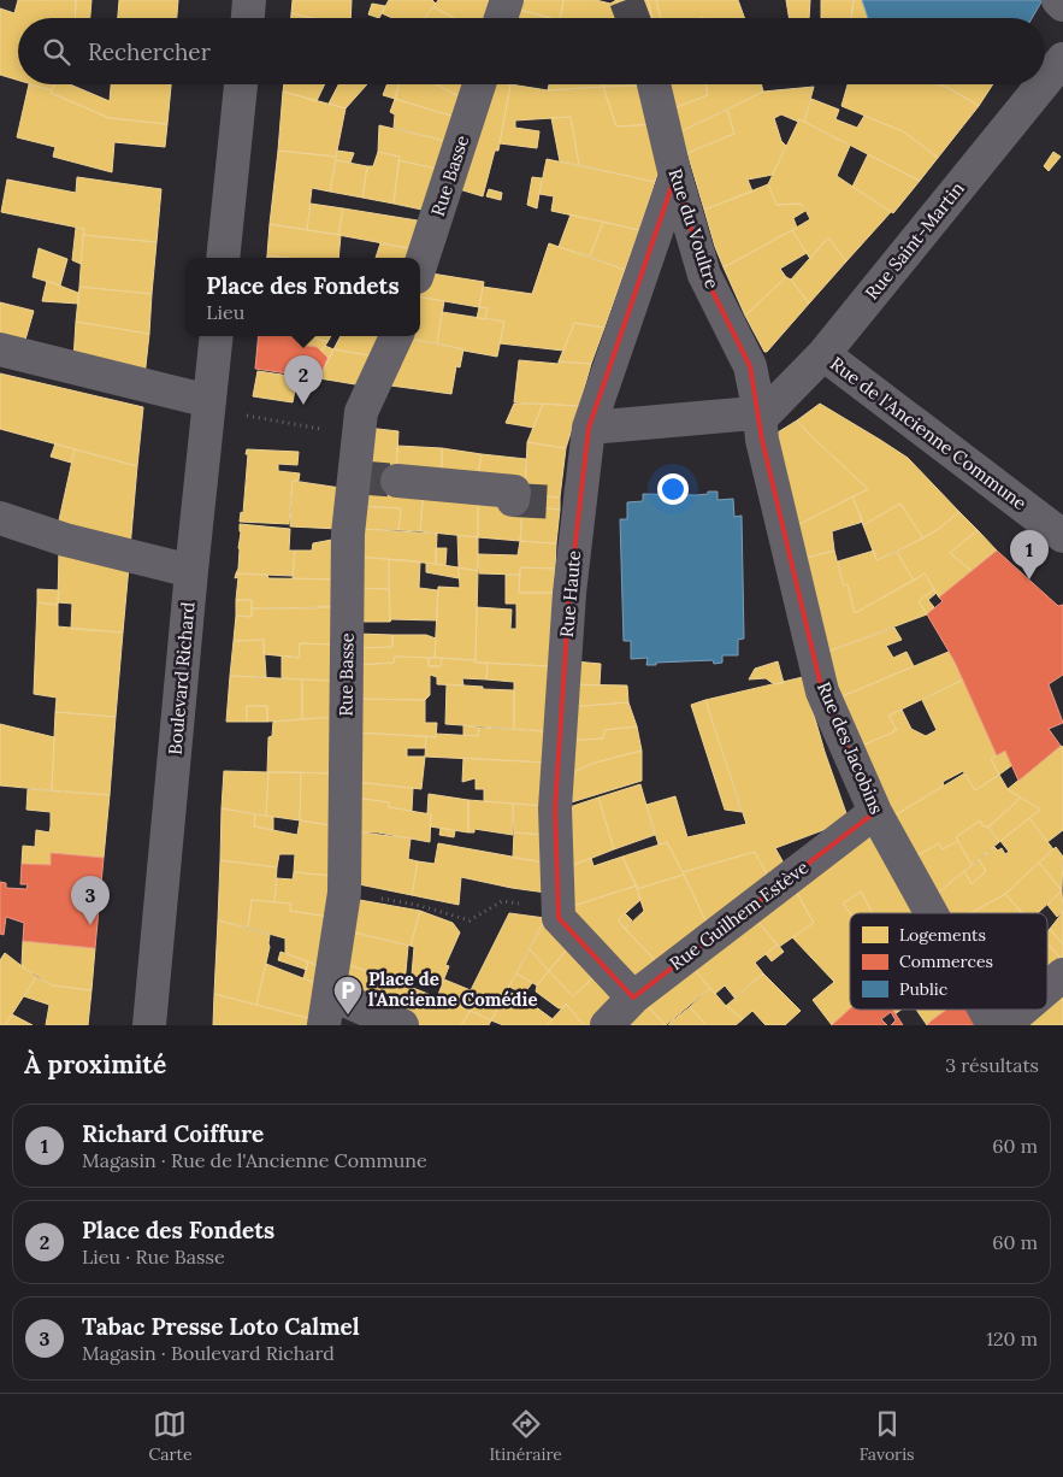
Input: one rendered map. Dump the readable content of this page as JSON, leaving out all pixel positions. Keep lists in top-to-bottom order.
{
  "streets": {
    "street": [
      "Rue Basse",
      "Rue du Voultre",
      "Rue Saint-Martin",
      "Rue de l'Ancienne Commune",
      "Rue Haute",
      "Boulevard Richard",
      "Rue des Jacobins",
      "Rue Guilhem Estève"
    ]
  },
  "crossings": [
    ["Rue du Voultre", "Rue Saint-Martin"],
    ["Rue du Voultre", "Rue Haute"],
    ["Rue du Voultre", "Rue des Jacobins"],
    ["Rue Saint-Martin", "Rue de l'Ancienne Commune"],
    ["Rue Saint-Martin", "Rue des Jacobins"],
    ["Rue des Jacobins", "Rue Guilhem Estève"]
  ],
  "places": {
    "parking": ["Place de l'Ancienne Comédie"]
  },
  "legend": ["Logements", "Commerces", "Public"],
  "page": {
    "search": "Rechercher",
    "popup": ["Place des Fondets", "Lieu"],
    "pins": ["2", "1", "3"],
    "heading": ["À proximité", "3 résultats"],
    "list": [
      {
        "mark": "1",
        "name": "Richard Coiffure",
        "note": "Magasin · Rue de l'Ancienne Commune",
        "value": "60 m"
      },
      {
        "mark": "2",
        "name": "Place des Fondets",
        "note": "Lieu · Rue Basse",
        "value": "60 m"
      },
      {
        "mark": "3",
        "name": "Tabac Presse Loto Calmel",
        "note": "Magasin · Boulevard Richard",
        "value": "120 m"
      }
    ],
    "nav": ["Carte", "Itinéraire", "Favoris"]
  }
}
